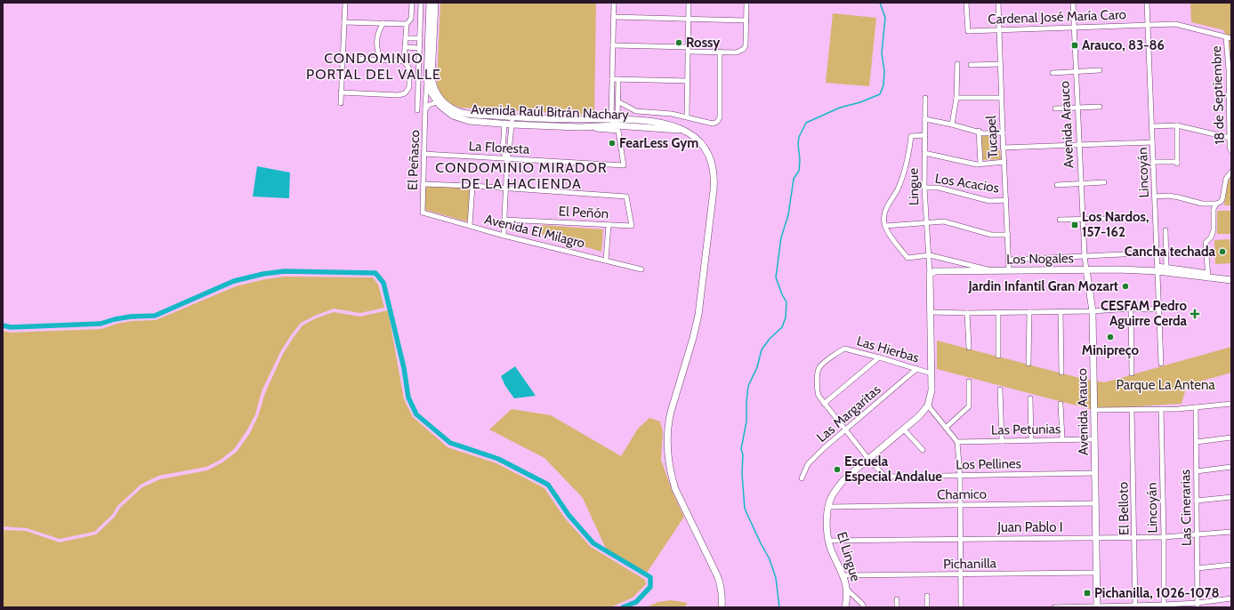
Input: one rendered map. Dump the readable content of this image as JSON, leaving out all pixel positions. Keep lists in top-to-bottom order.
{
  "streets": {
    "main road": [
      "Avenida Raúl Bitrán Nachary",
      "Avenida Arauco",
      "Lingue",
      "Los Nogales",
      "El Lingue"
    ],
    "street": [
      "Cardenal José María Caro",
      "18 de Septiembre",
      "Tucapel",
      "La Floresta",
      "El Peñasco",
      "Lincoyán",
      "Los Acacios",
      "El Peñón",
      "Avenida El Milagro",
      "Las Hierbas",
      "Las Margaritas",
      "Las Petunias",
      "Los Pellines",
      "Chamico",
      "Las Cinerarias",
      "El Belloto",
      "Juan Pablo I",
      "Pichanilla"
    ]
  },
  "crossings": [
    ["Cardenal José María Caro", "18 de Septiembre"],
    ["Cardenal José María Caro", "Avenida Arauco"],
    ["Cardenal José María Caro", "Tucapel"],
    ["Cardenal José María Caro", "Lincoyán"],
    ["Avenida Raúl Bitrán Nachary", "La Floresta"],
    ["Avenida Raúl Bitrán Nachary", "El Peñasco"],
    ["Avenida Arauco", "Los Nogales"],
    ["Avenida Arauco", "Las Petunias"],
    ["Avenida Arauco", "Los Pellines"],
    ["Avenida Arauco", "Chamico"],
    ["Avenida Arauco", "Juan Pablo I"],
    ["Avenida Arauco", "Pichanilla"],
    ["Tucapel", "Los Acacios"],
    ["Tucapel", "Los Nogales"],
    ["La Floresta", "El Peñasco"],
    ["El Peñasco", "Avenida El Milagro"],
    ["Lincoyán", "Los Nogales"],
    ["Lincoyán", "Juan Pablo I"],
    ["Los Acacios", "Lingue"],
    ["Lingue", "Los Nogales"],
    ["Lingue", "Las Hierbas"],
    ["Lingue", "El Lingue"],
    ["Las Hierbas", "Las Margaritas"],
    ["Las Hierbas", "Los Pellines"],
    ["Las Margaritas", "Los Pellines"],
    ["Los Pellines", "El Lingue"],
    ["Chamico", "El Lingue"],
    ["Las Cinerarias", "Juan Pablo I"],
    ["El Belloto", "Juan Pablo I"],
    ["Juan Pablo I", "El Lingue"],
    ["El Lingue", "Pichanilla"]
  ],
  "districts": ["CONDOMINIO PORTAL DEL VALLE", "CONDOMINIO MIRADOR DE LA HACIENDA"],
  "parks": ["Parque La Antena"],
  "places": {
    "other": [
      "Rossy",
      "FearLess Gym",
      "Cancha techada",
      "Jardin Infantil Gran Mozart",
      "Minipreço",
      "Escuela Especial Andalue"
    ],
    "transit": ["Arauco, 83-86", "Los Nardos, 157-162", "Pichanilla, 1026-1078"],
    "health": ["CESFAM Pedro Aguirre Cerda"]
  }
}
